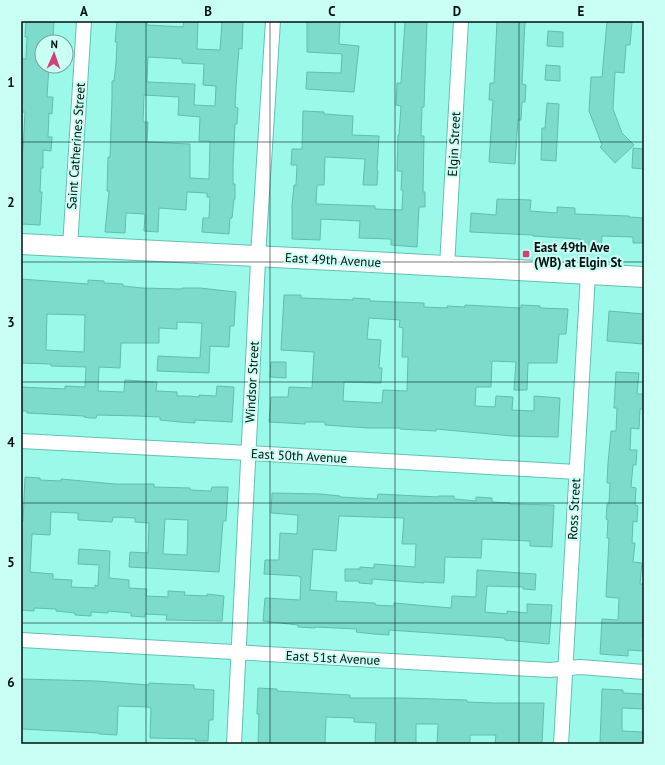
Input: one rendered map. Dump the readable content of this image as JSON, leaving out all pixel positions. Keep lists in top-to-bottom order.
{
  "streets": {
    "street": [
      "Elgin Street",
      "Saint Catherines Street",
      "East 49th Avenue",
      "Windsor Street",
      "East 50th Avenue",
      "Ross Street",
      "East 51st Avenue"
    ]
  },
  "crossings": [
    ["Elgin Street", "East 49th Avenue"],
    ["Saint Catherines Street", "East 49th Avenue"],
    ["East 49th Avenue", "Windsor Street"],
    ["East 49th Avenue", "Ross Street"],
    ["Windsor Street", "East 50th Avenue"],
    ["Windsor Street", "East 51st Avenue"],
    ["East 50th Avenue", "Ross Street"],
    ["Ross Street", "East 51st Avenue"]
  ],
  "places": {
    "transit": ["East 49th Ave (WB) at Elgin St"]
  },
  "north": "top",
  "grid": {
    "columns": [
      "A",
      "B",
      "C",
      "D",
      "E"
    ],
    "rows": [
      "1",
      "2",
      "3",
      "4",
      "5",
      "6"
    ]
  }
}
